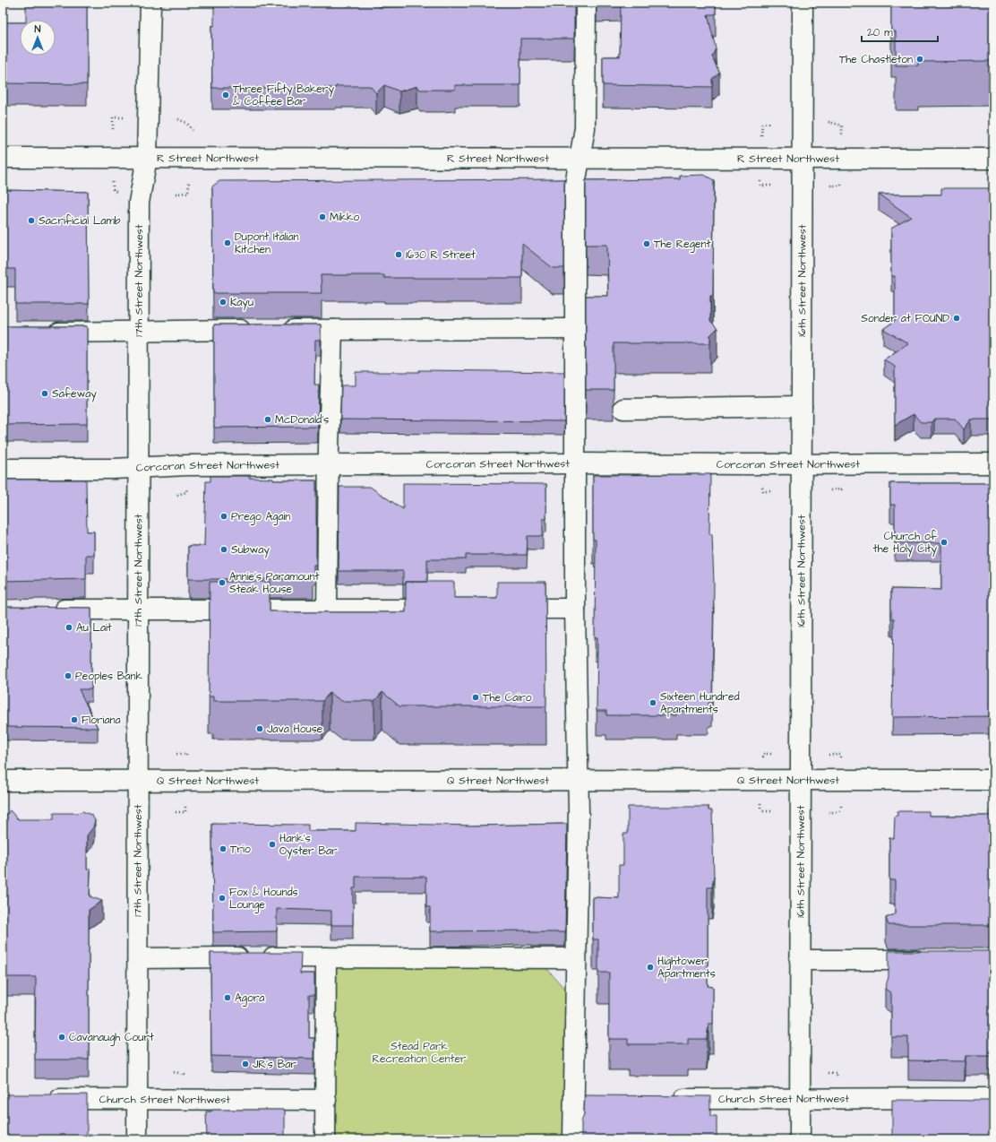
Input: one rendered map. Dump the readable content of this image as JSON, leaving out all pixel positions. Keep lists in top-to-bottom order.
{
  "streets": {
    "main road": [
      "R Street Northwest",
      "17th Street Northwest",
      "16th Street Northwest",
      "Corcoran Street Northwest",
      "Q Street Northwest",
      "Church Street Northwest"
    ]
  },
  "crossings": [
    ["R Street Northwest", "17th Street Northwest"],
    ["R Street Northwest", "16th Street Northwest"],
    ["17th Street Northwest", "Corcoran Street Northwest"],
    ["17th Street Northwest", "Q Street Northwest"],
    ["17th Street Northwest", "Church Street Northwest"],
    ["16th Street Northwest", "Corcoran Street Northwest"],
    ["16th Street Northwest", "Q Street Northwest"],
    ["16th Street Northwest", "Church Street Northwest"]
  ],
  "parks": ["Stead Park Recreation Center"],
  "places": [
    "The Chastleton",
    "Three Fifty Bakery & Coffee Bar",
    "Mikko",
    "Sacrificial Lamb",
    "Dupont Italian Kitchen",
    "The Regent",
    "1630 R Street",
    "Kayu",
    "Sonder at FOUND",
    "Safeway",
    "McDonald's",
    "Prego Again",
    "Church of the Holy City",
    "Subway",
    "Annie's Paramount Steak House",
    "Au Lait",
    "Peoples Bank",
    "The Cairo",
    "Sixteen Hundred Apartments",
    "Floriana",
    "Java House",
    "Hank's Oyster Bar",
    "Trio",
    "Fox & Hounds Lounge",
    "Hightower Apartments",
    "Agora",
    "Cavanaugh Court",
    "JR's Bar"
  ],
  "scale_bar": "20 m",
  "north": "top"
}
